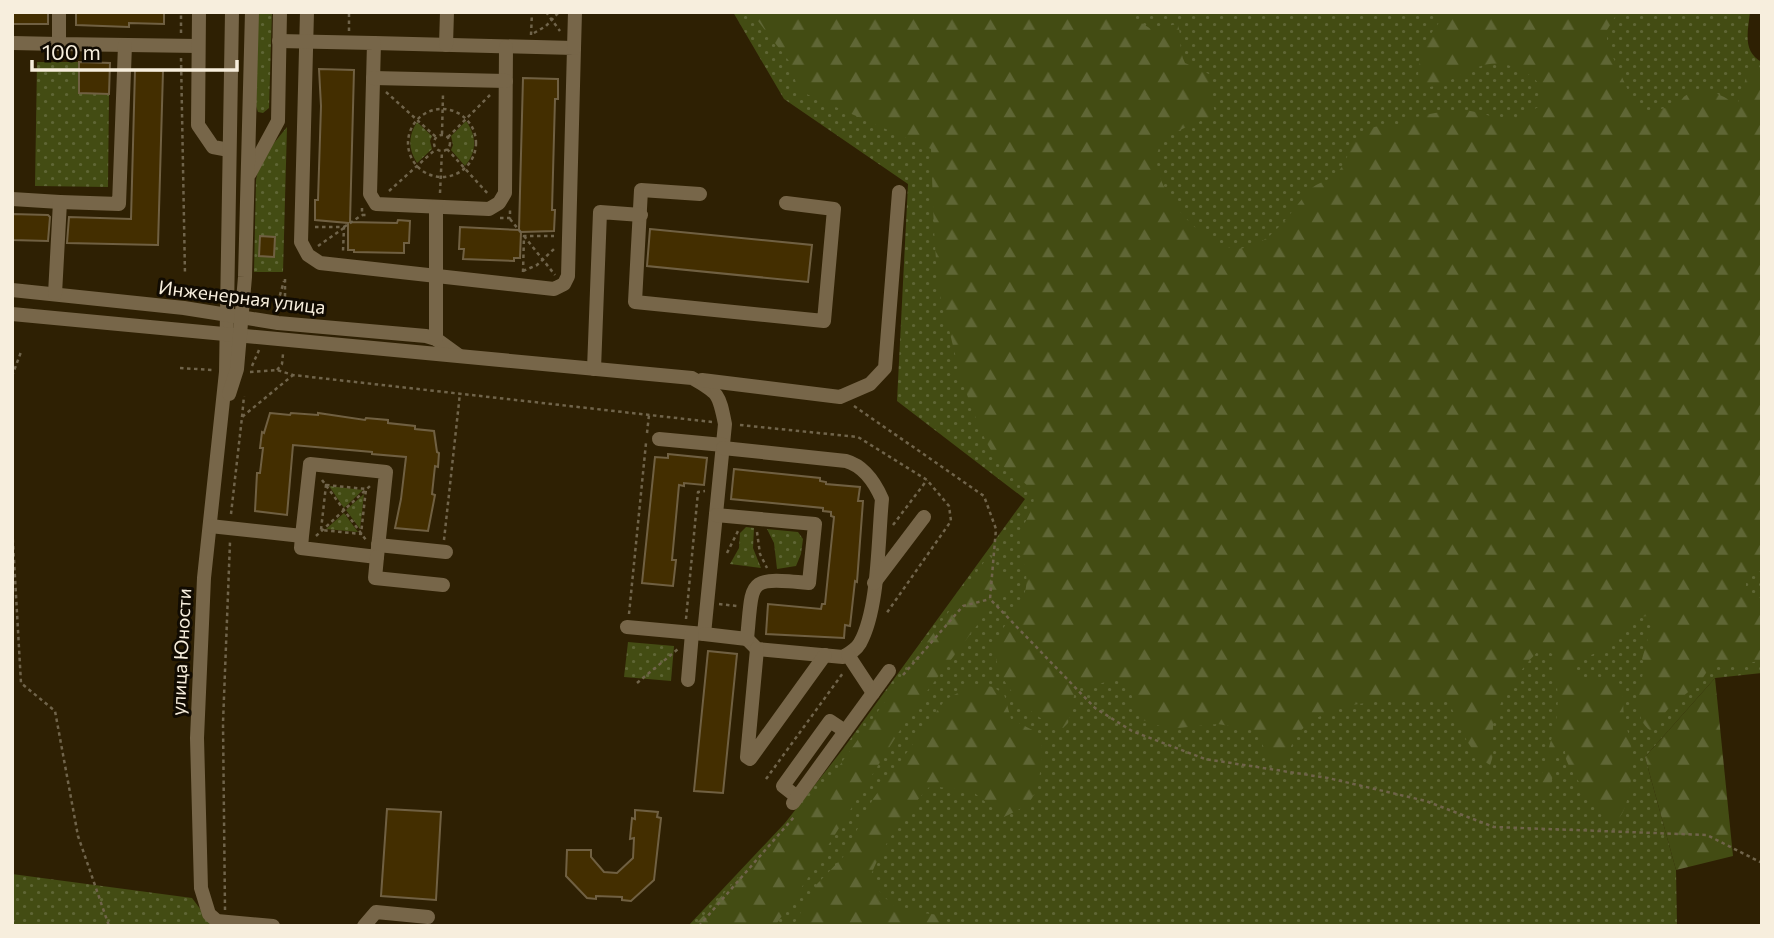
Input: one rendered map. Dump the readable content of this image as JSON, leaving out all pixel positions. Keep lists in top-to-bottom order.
{
  "streets": {
    "street": ["Инженерная улица", "улица Юности"]
  },
  "crossings": [
    ["Инженерная улица", "улица Юности"]
  ],
  "scale_bar": "100 m"
}
